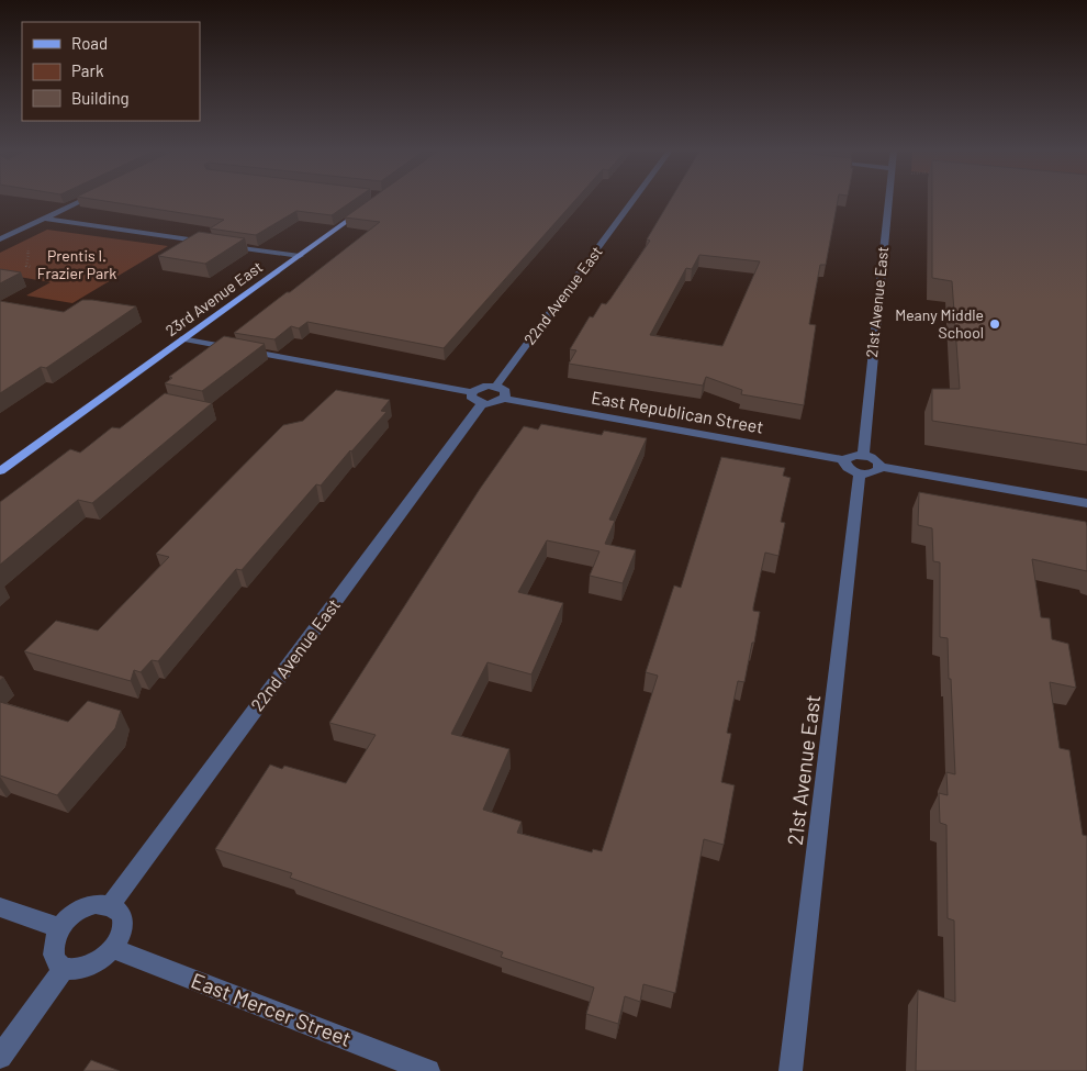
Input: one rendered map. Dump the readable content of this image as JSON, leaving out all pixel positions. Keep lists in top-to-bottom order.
{
  "streets": {
    "main road": ["23rd Avenue East"],
    "street": [
      "22nd Avenue East",
      "21st Avenue East",
      "East Republican Street",
      "East Mercer Street"
    ]
  },
  "crossings": [
    ["22nd Avenue East", "East Mercer Street"]
  ],
  "parks": ["Prentis I. Frazier Park"],
  "places": ["Meany Middle School"],
  "legend": ["Road", "Park", "Building"]
}
